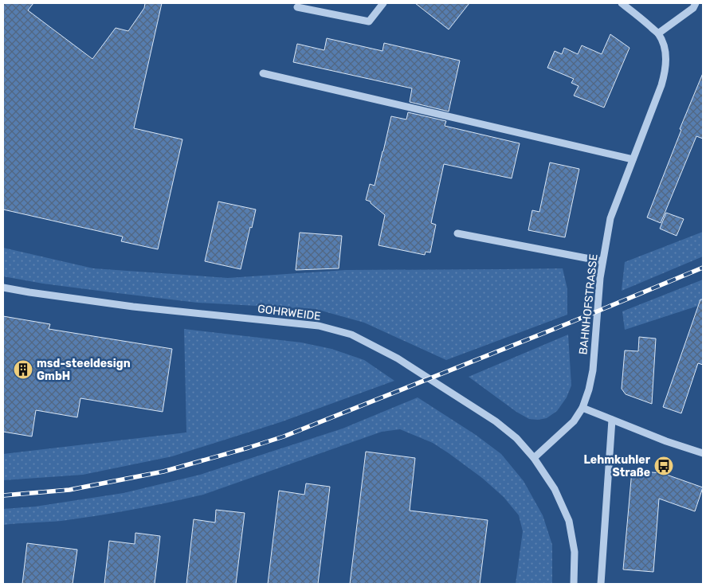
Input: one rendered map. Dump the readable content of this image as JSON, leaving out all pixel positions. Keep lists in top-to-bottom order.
{
  "streets": {
    "street": ["BAHNHOFSTRASSE", "GOHRWEIDE"]
  },
  "crossings": [
    ["BAHNHOFSTRASSE", "GOHRWEIDE"]
  ],
  "places": {
    "building": ["msd-steeldesign GmbH"],
    "bus stop": ["Lehmkuhler Straße"]
  }
}
